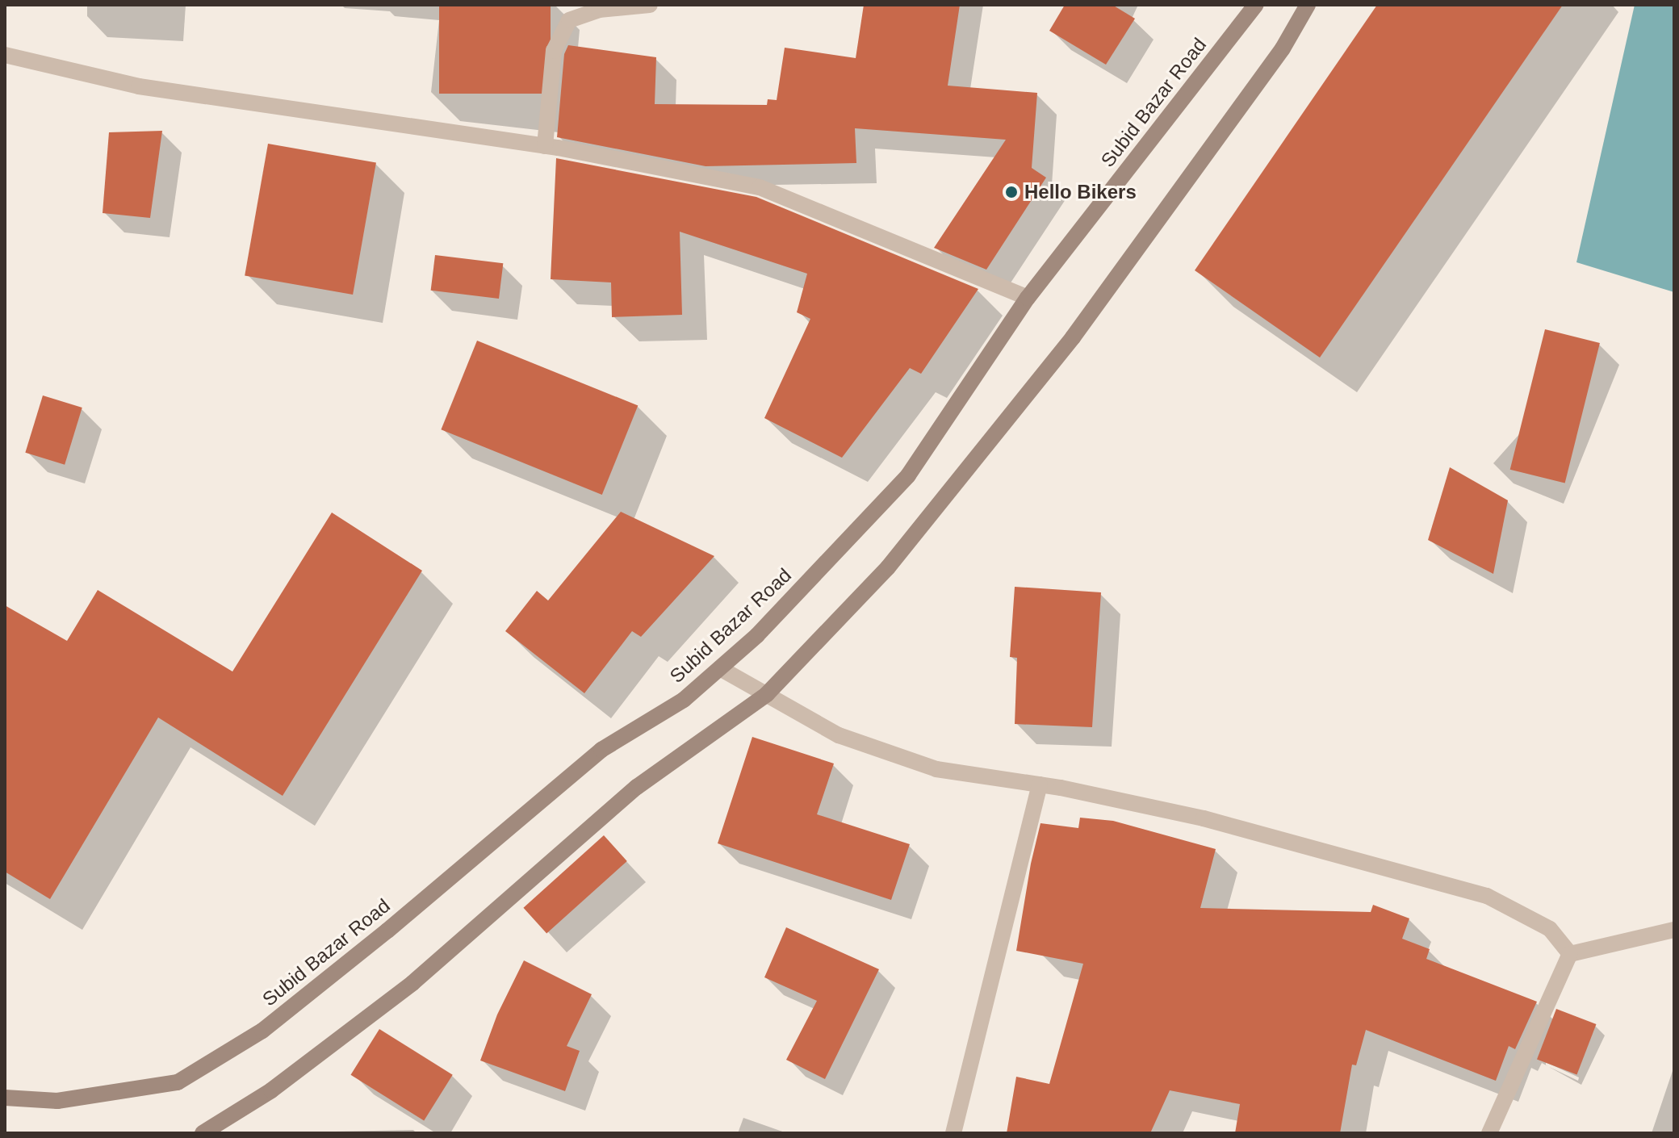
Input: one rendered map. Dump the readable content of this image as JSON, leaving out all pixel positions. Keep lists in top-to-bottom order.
{
  "streets": {
    "main road": ["Subid Bazar Road"]
  },
  "places": ["Hello Bikers"]
}
